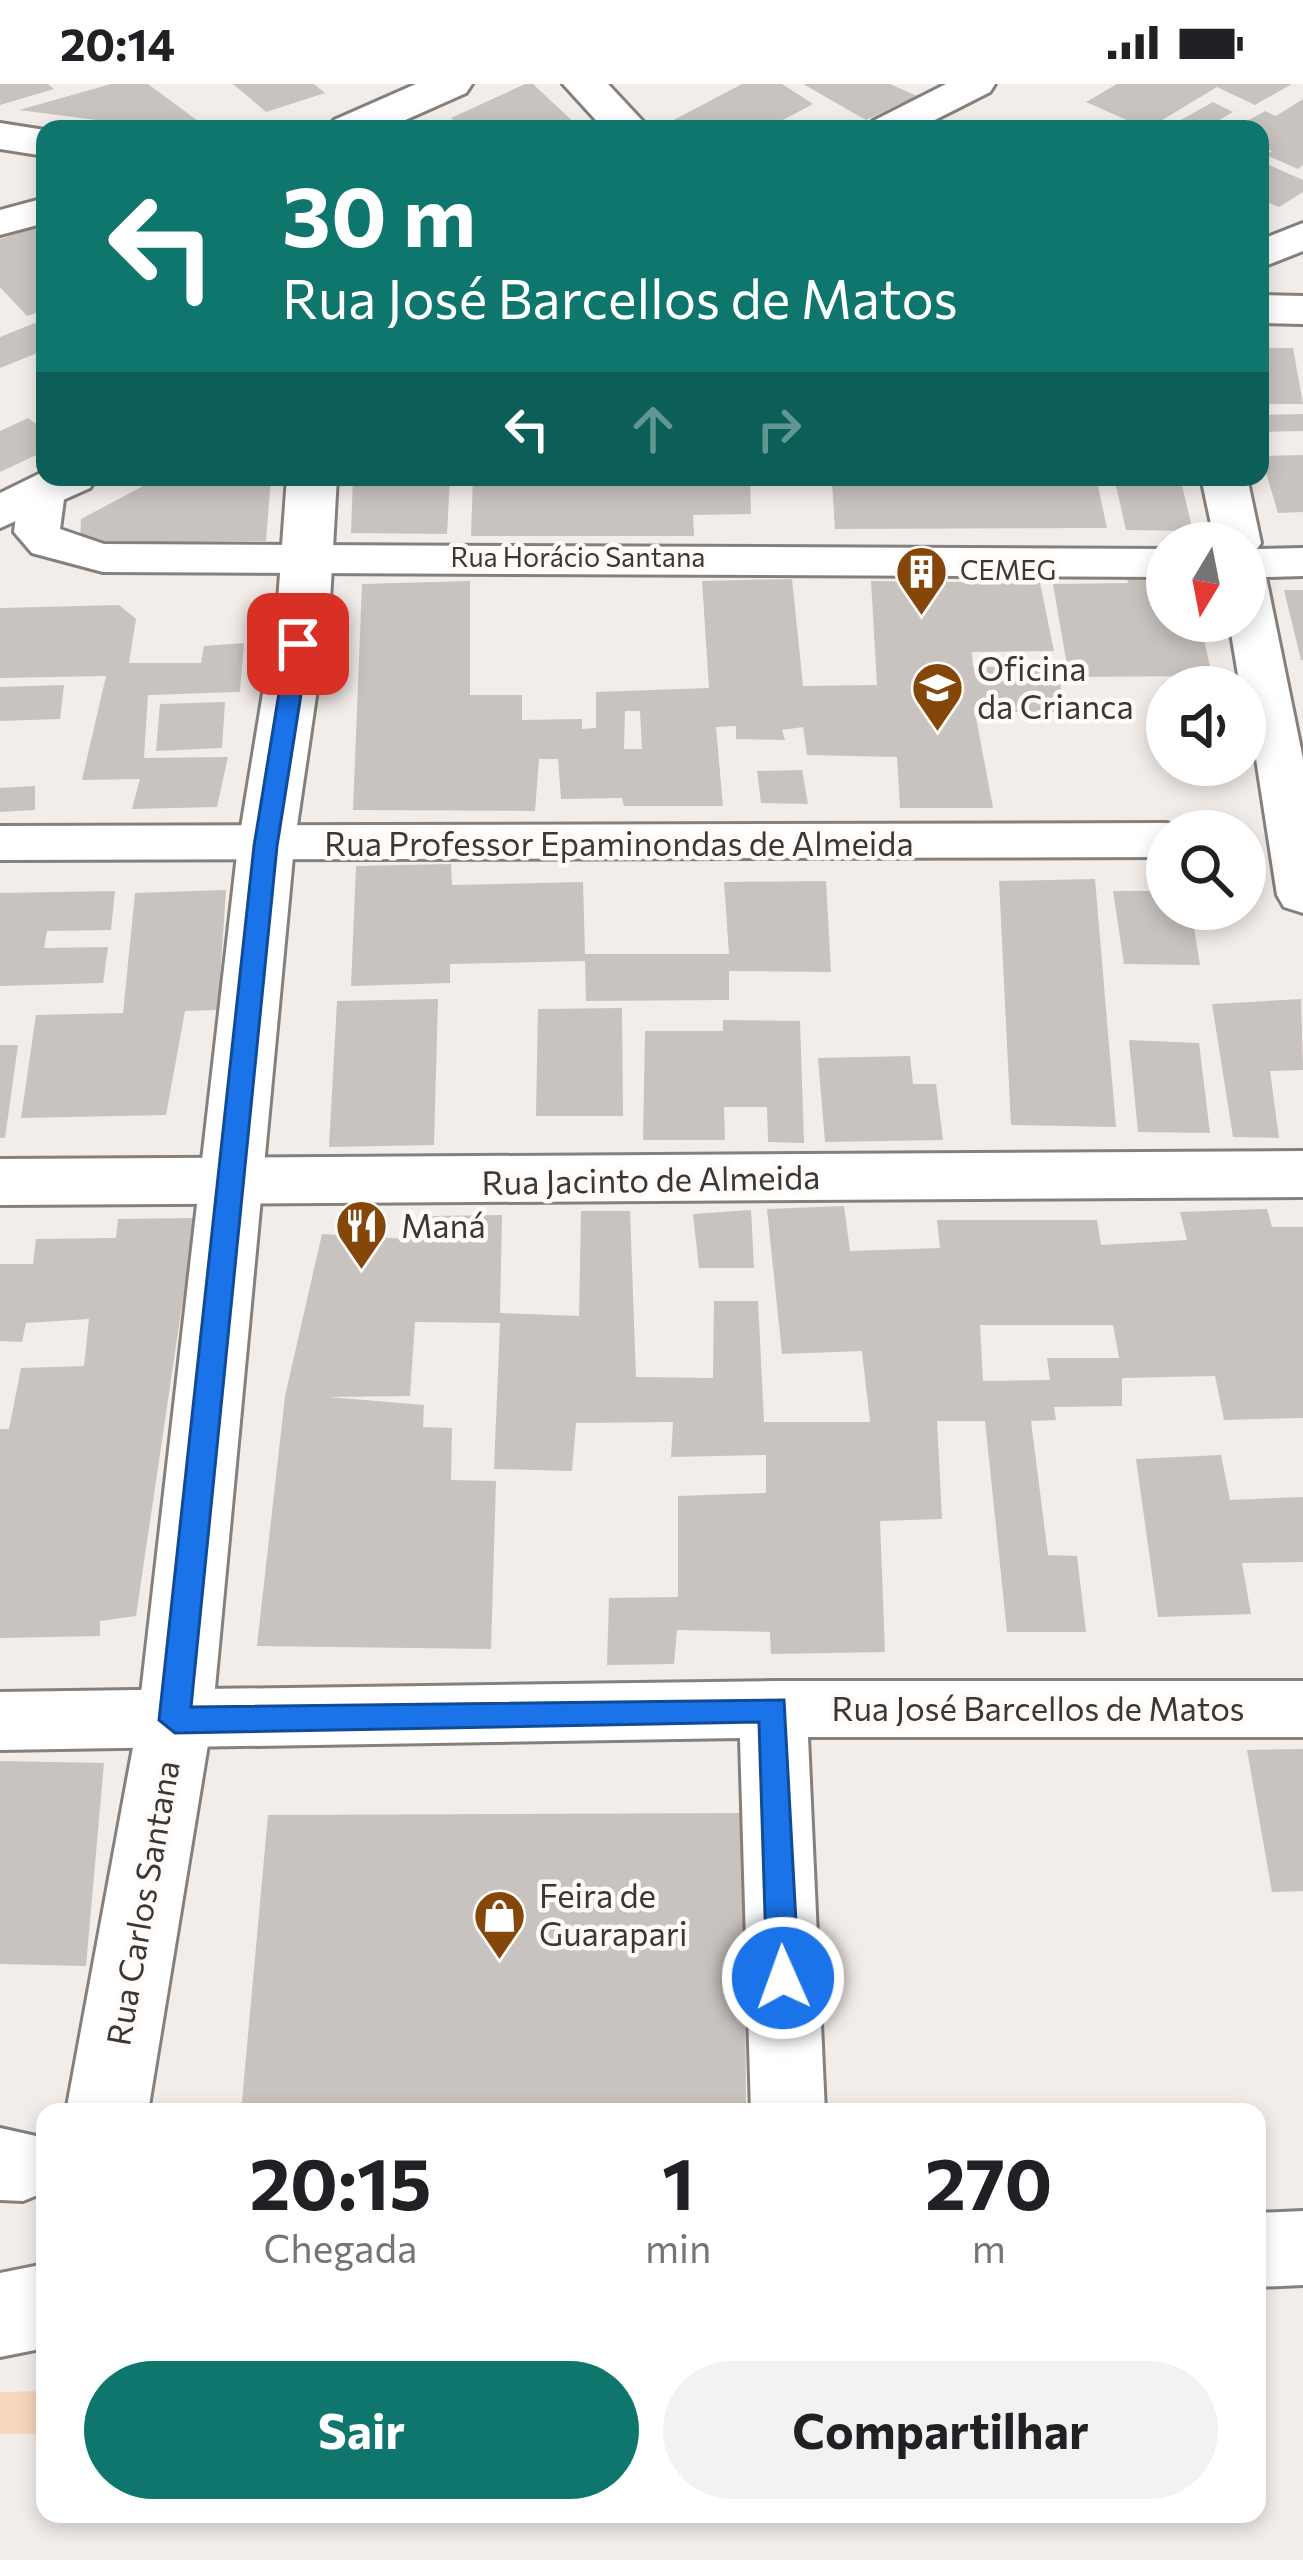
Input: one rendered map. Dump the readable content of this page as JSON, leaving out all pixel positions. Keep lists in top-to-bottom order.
{
  "streets": {
    "main road": ["Rua Jacinto de Almeida", "Rua Carlos Santana"],
    "street": ["Rua Horácio Santana", "Rua Professor Epaminondas de Almeida", "Rua José Barcellos de Matos"]
  },
  "crossings": [
    ["Rua Horácio Santana", "Rua Carlos Santana"],
    ["Rua Professor Epaminondas de Almeida", "Rua Carlos Santana"],
    ["Rua Jacinto de Almeida", "Rua Carlos Santana"],
    ["Rua José Barcellos de Matos", "Rua Carlos Santana"]
  ],
  "places": {
    "building": ["CEMEG"],
    "school or university": ["Oficina da Crianca"],
    "restaurant": ["Maná"],
    "shop": ["Feira de Guarapari"]
  },
  "north": "bottom",
  "page": {
    "status": "20:14",
    "turn": ["30 m", "Rua José Barcellos de Matos"],
    "eta": [
      "20:15",
      "Chegada",
      "1",
      "min",
      "270",
      "m"
    ],
    "buttons": ["Sair", "Compartilhar"]
  }
}
